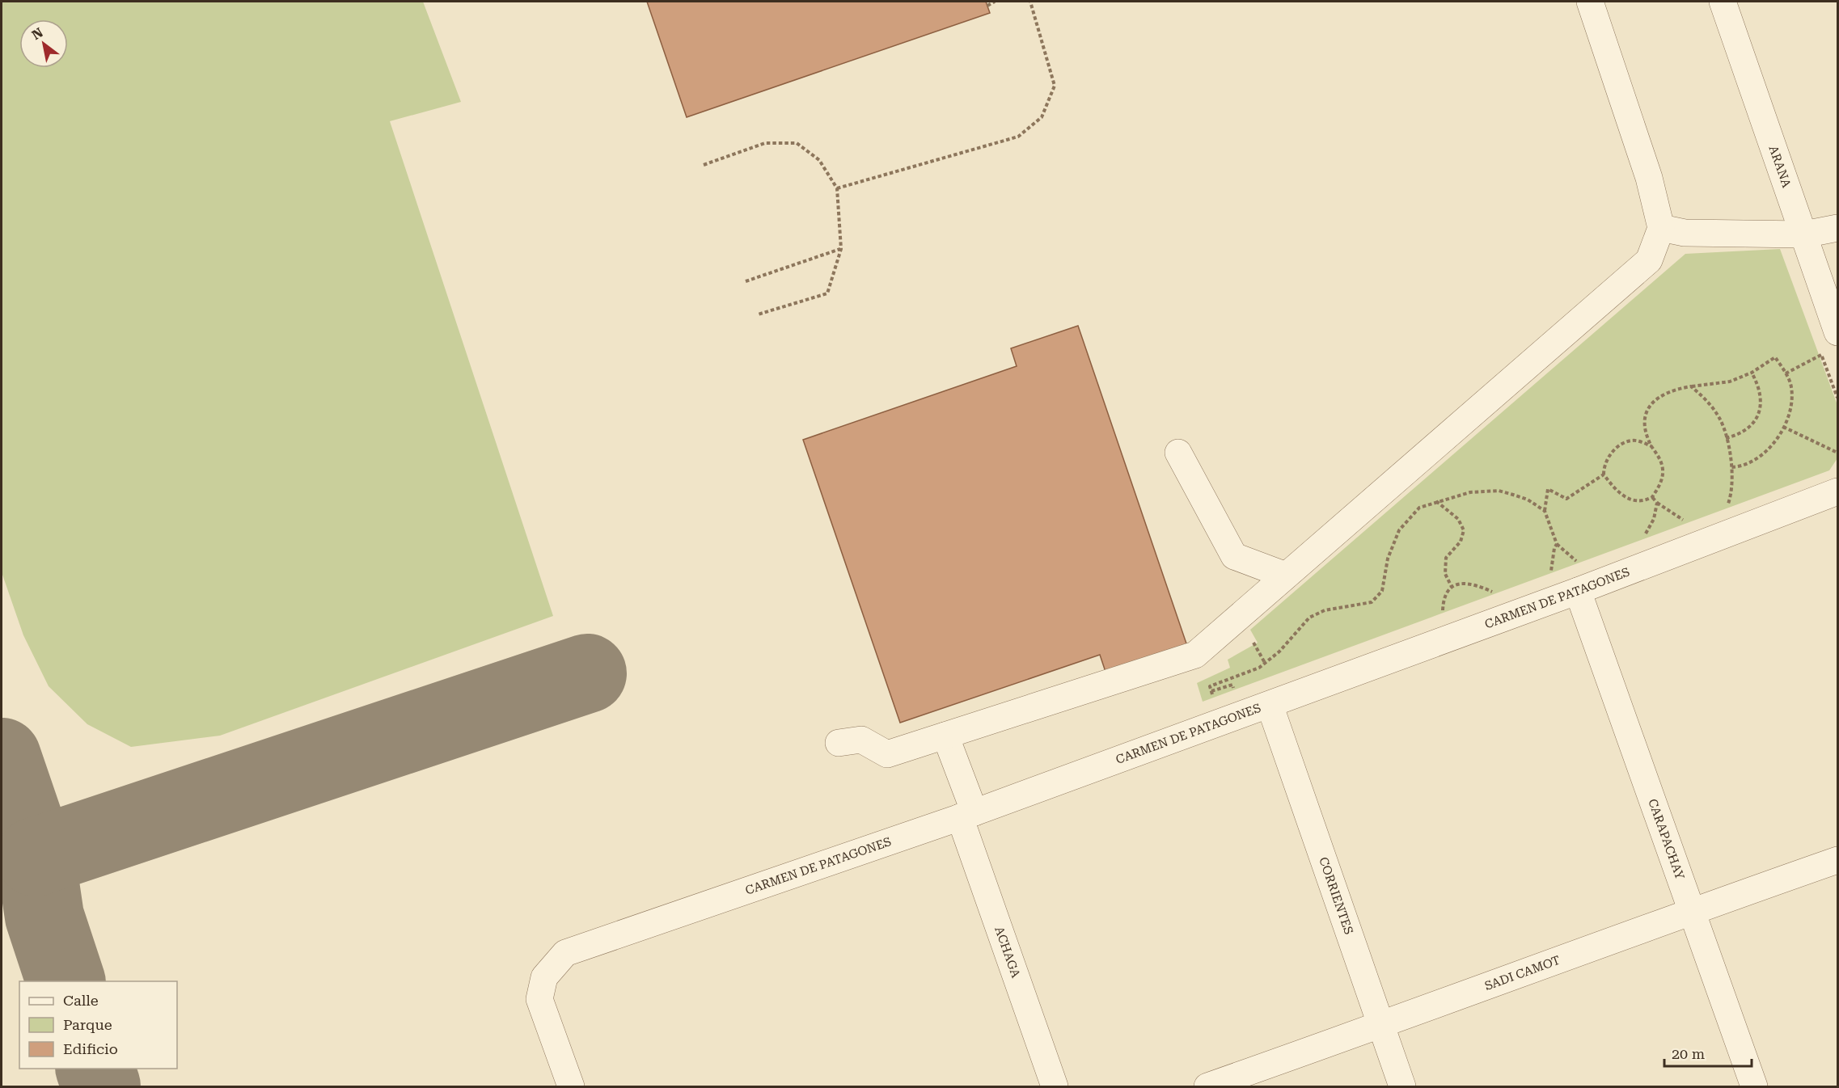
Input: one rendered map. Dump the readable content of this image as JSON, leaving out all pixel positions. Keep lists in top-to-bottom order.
{
  "streets": {
    "street": [
      "ARANA",
      "CARMEN DE PATAGONES",
      "CARAPACHAY",
      "CORRIENTES",
      "ACHAGA",
      "SADI CAMOT"
    ]
  },
  "crossings": [
    ["CARMEN DE PATAGONES", "CARAPACHAY"],
    ["CARMEN DE PATAGONES", "CORRIENTES"],
    ["CARMEN DE PATAGONES", "ACHAGA"],
    ["CARAPACHAY", "SADI CAMOT"],
    ["CORRIENTES", "SADI CAMOT"]
  ],
  "legend": ["Calle", "Parque", "Edificio"],
  "scale_bar": "20 m",
  "north": "top left"
}
